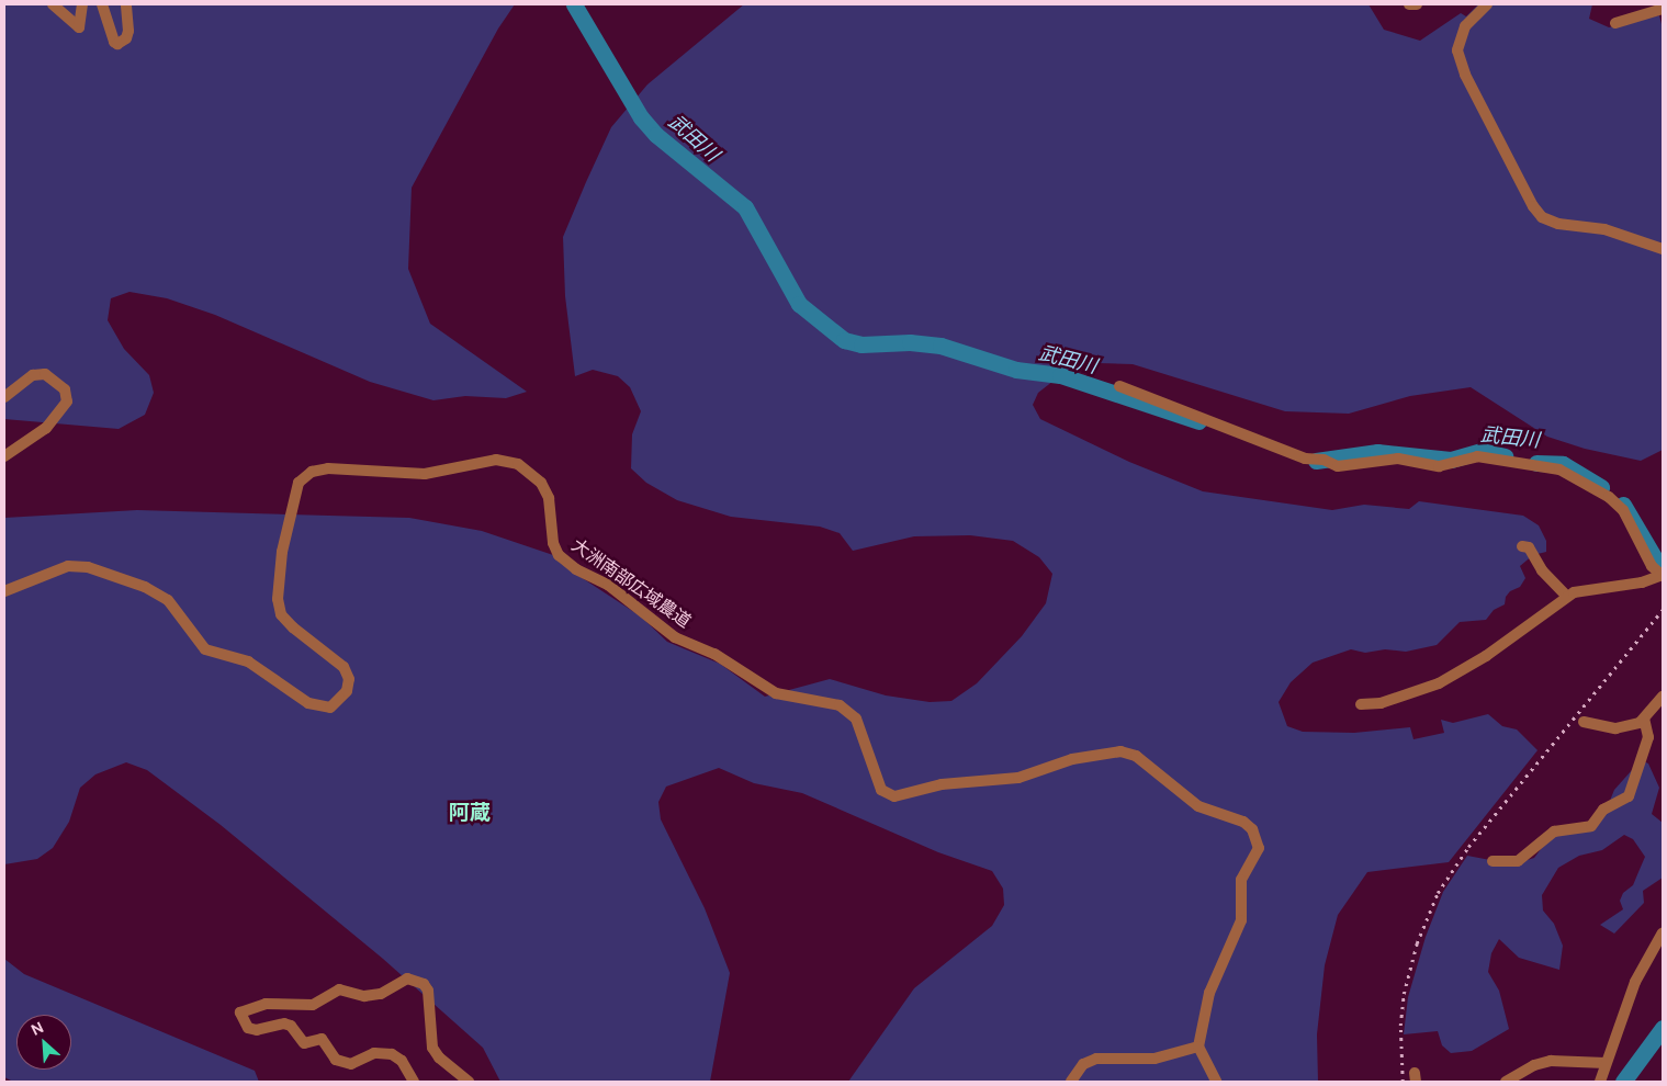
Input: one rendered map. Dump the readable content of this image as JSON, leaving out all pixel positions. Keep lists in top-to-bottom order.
{
  "streets": {
    "street": ["大洲南部広域農道"]
  },
  "districts": ["阿蔵"],
  "water": ["武田川"],
  "north": "top left"
}
